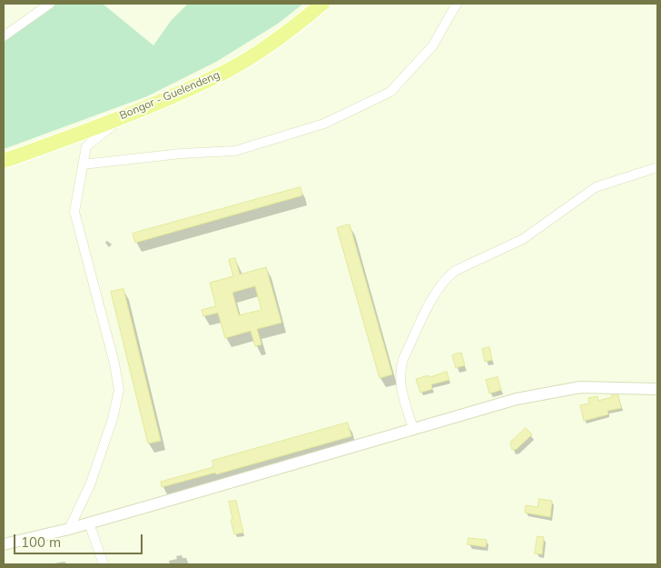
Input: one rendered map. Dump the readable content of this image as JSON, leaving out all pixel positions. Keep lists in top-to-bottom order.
{
  "streets": {
    "highway": ["Bongor - Guelendeng"]
  },
  "scale_bar": "100 m"
}
